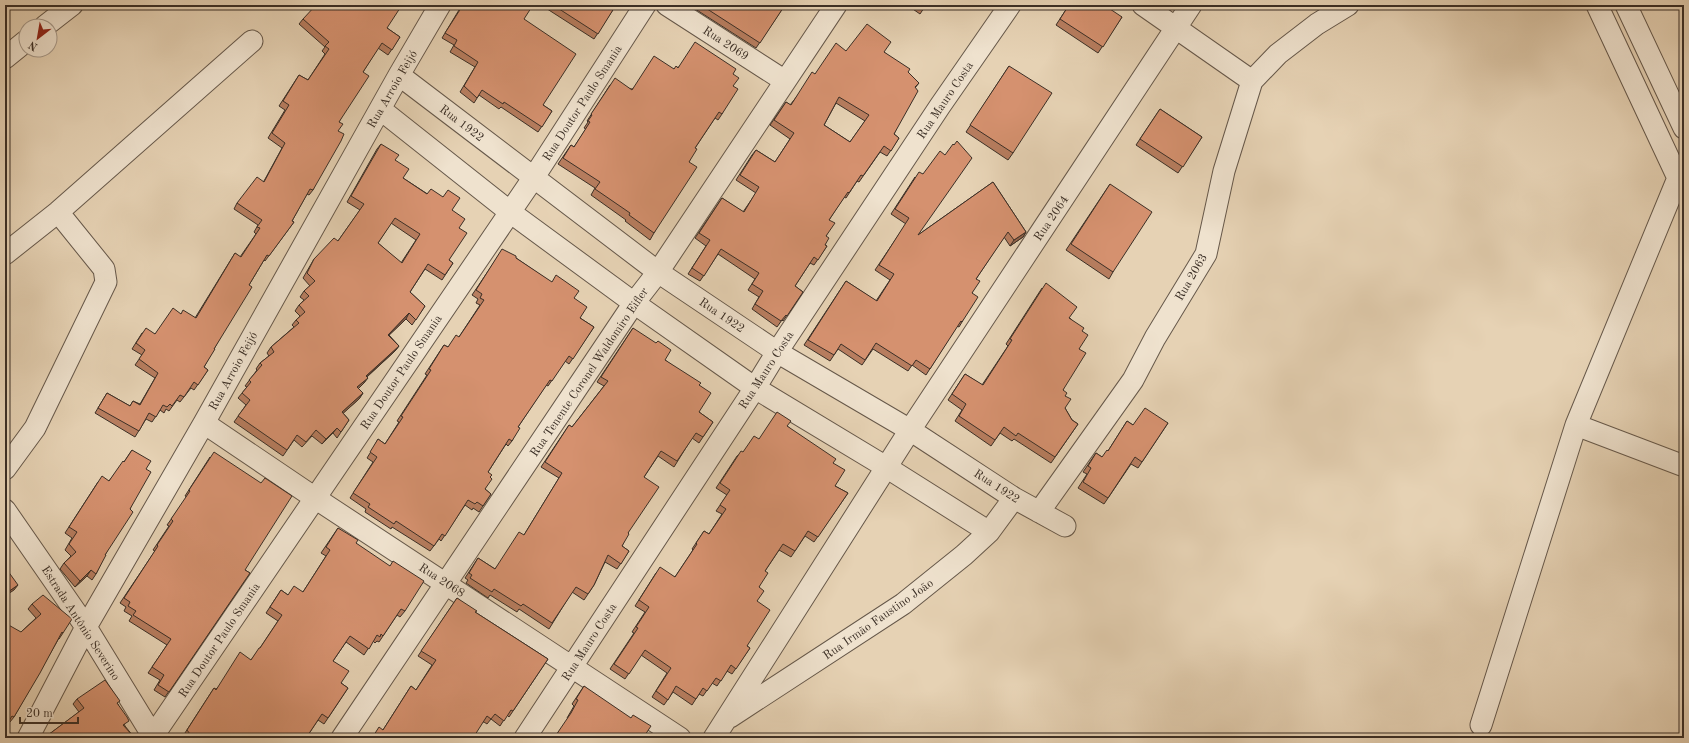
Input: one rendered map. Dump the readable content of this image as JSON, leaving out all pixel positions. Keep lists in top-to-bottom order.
{
  "streets": {
    "street": [
      "Rua 2069",
      "Rua Arroio Feijó",
      "Rua Mauro Costa",
      "Rua Doutor Paulo Smania",
      "Rua 1922",
      "Rua 2064",
      "Rua 2063",
      "Rua Tenente Coronel Waldomiro Eifler",
      "Rua 2068",
      "Rua Irmão Faustino João",
      "Estrada Antônio Severino"
    ]
  },
  "crossings": [
    ["Rua 2069", "Rua Tenente Coronel Waldomiro Eifler"],
    ["Rua Arroio Feijó", "Rua 1922"],
    ["Rua Arroio Feijó", "Rua 2068"],
    ["Rua Arroio Feijó", "Estrada Antônio Severino"],
    ["Rua Mauro Costa", "Rua 1922"],
    ["Rua Mauro Costa", "Rua 2068"],
    ["Rua Doutor Paulo Smania", "Rua 1922"],
    ["Rua Doutor Paulo Smania", "Rua 2068"],
    ["Rua Doutor Paulo Smania", "Estrada Antônio Severino"],
    ["Rua 1922", "Rua 2064"],
    ["Rua 1922", "Rua 2063"],
    ["Rua 1922", "Rua Tenente Coronel Waldomiro Eifler"],
    ["Rua 1922", "Rua Irmão Faustino João"],
    ["Rua 2064", "Rua Irmão Faustino João"],
    ["Rua Tenente Coronel Waldomiro Eifler", "Rua 2068"]
  ],
  "scale_bar": "20 m",
  "north": "bottom left"
}
